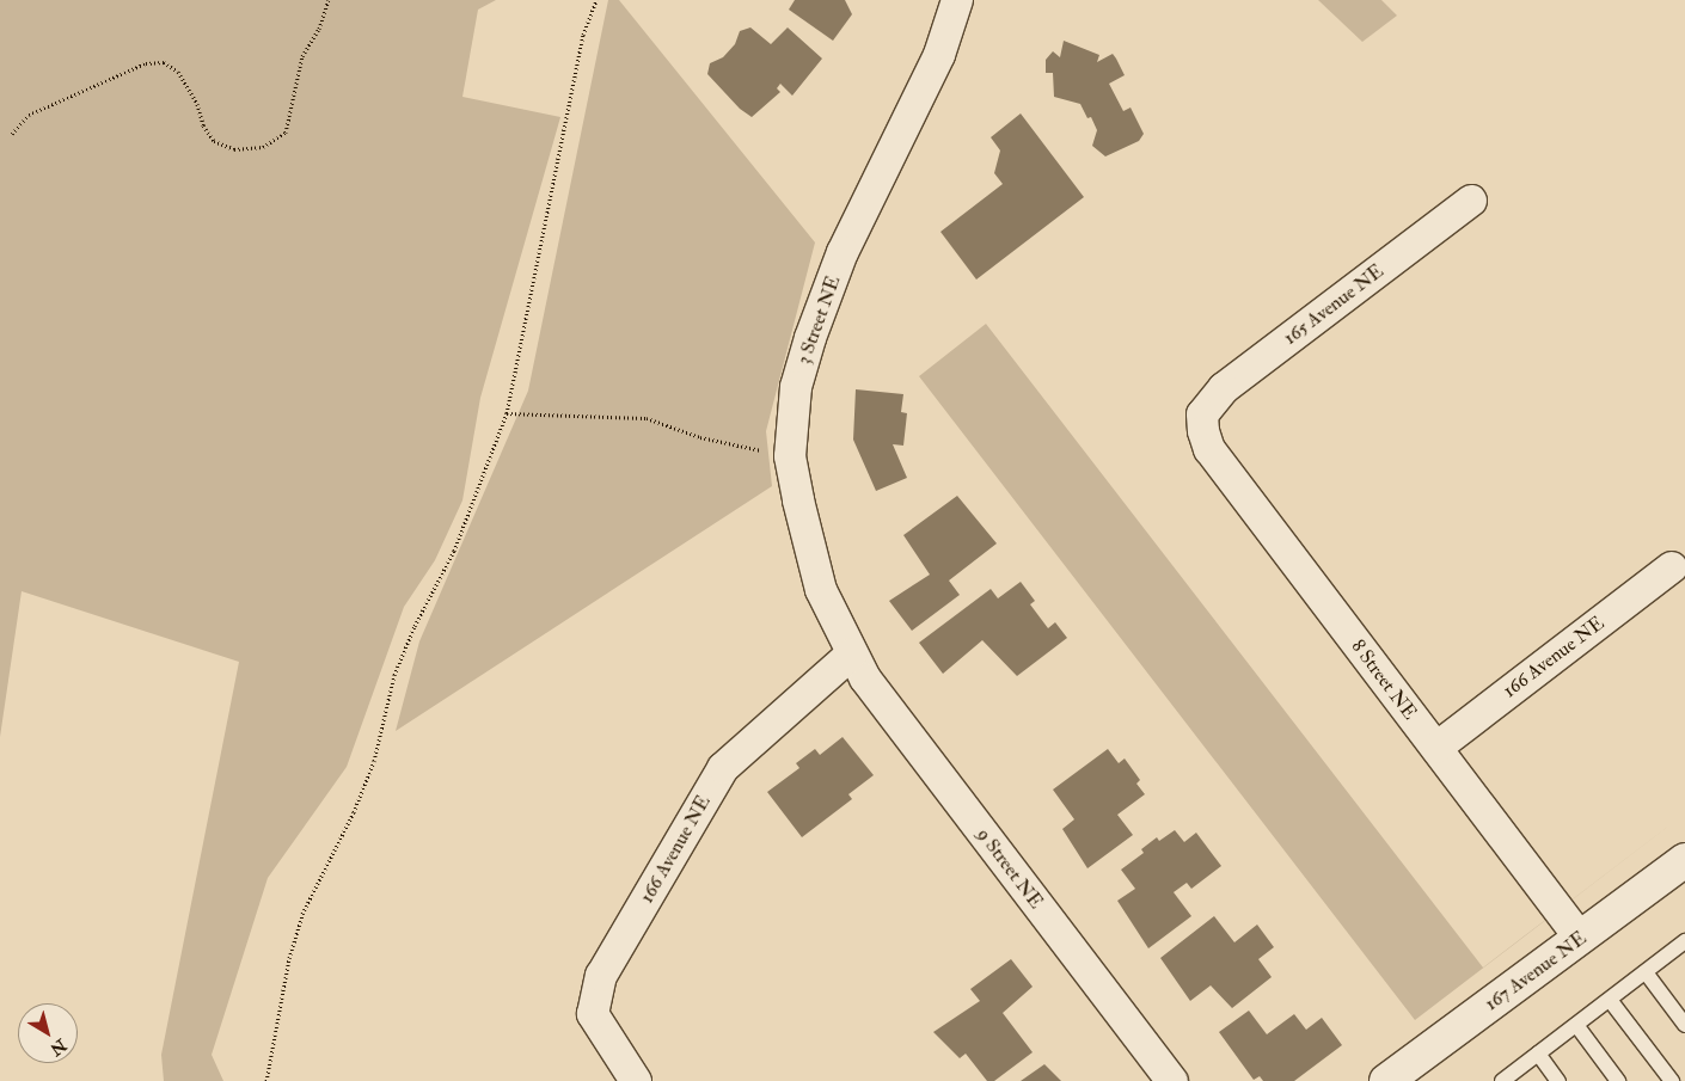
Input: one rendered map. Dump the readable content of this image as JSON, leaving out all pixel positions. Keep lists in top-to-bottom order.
{
  "streets": {
    "street": [
      "165 Avenue NE",
      "3 Street NE",
      "166 Avenue NE",
      "8 Street NE",
      "9 Street NE",
      "167 Avenue NE"
    ]
  },
  "crossings": [
    ["165 Avenue NE", "8 Street NE"],
    ["3 Street NE", "166 Avenue NE"],
    ["3 Street NE", "9 Street NE"],
    ["166 Avenue NE", "8 Street NE"],
    ["166 Avenue NE", "9 Street NE"],
    ["8 Street NE", "167 Avenue NE"]
  ],
  "north": "bottom right"
}
